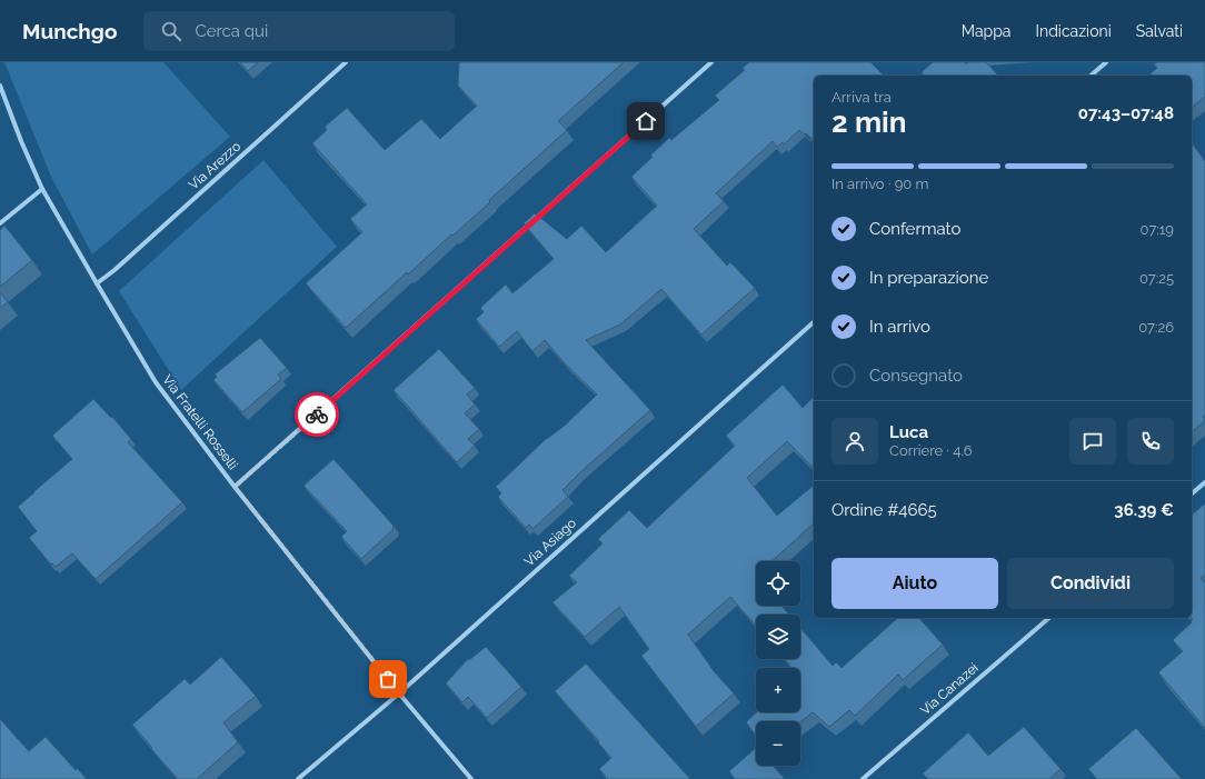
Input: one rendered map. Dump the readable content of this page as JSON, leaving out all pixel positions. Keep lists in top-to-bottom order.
{
  "streets": {
    "street": [
      "Via Arezzo",
      "Via Fratelli Rosselli",
      "Via Asiago",
      "Via Canazei"
    ]
  },
  "crossings": [
    ["Via Arezzo", "Via Fratelli Rosselli"],
    ["Via Fratelli Rosselli", "Via Asiago"]
  ],
  "page": {
    "header": "Munchgo",
    "search": "Cerca qui",
    "nav": ["Mappa", "Indicazioni", "Salvati"],
    "heading": ["2 min", "Arriva tra", "07:43–07:48"],
    "panel": [
      "Luca",
      "Corriere · 4.6",
      "Ordine #4665",
      "36.39 €"
    ],
    "bar": "In arrivo · 90 m",
    "list": [
      ["Confermato", "07:19"],
      ["In preparazione", "07:25"],
      ["In arrivo", "07:26"],
      "Consegnato"
    ],
    "buttons": ["Aiuto", "Condividi"],
    "map_buttons": ["+", "−"]
  }
}
